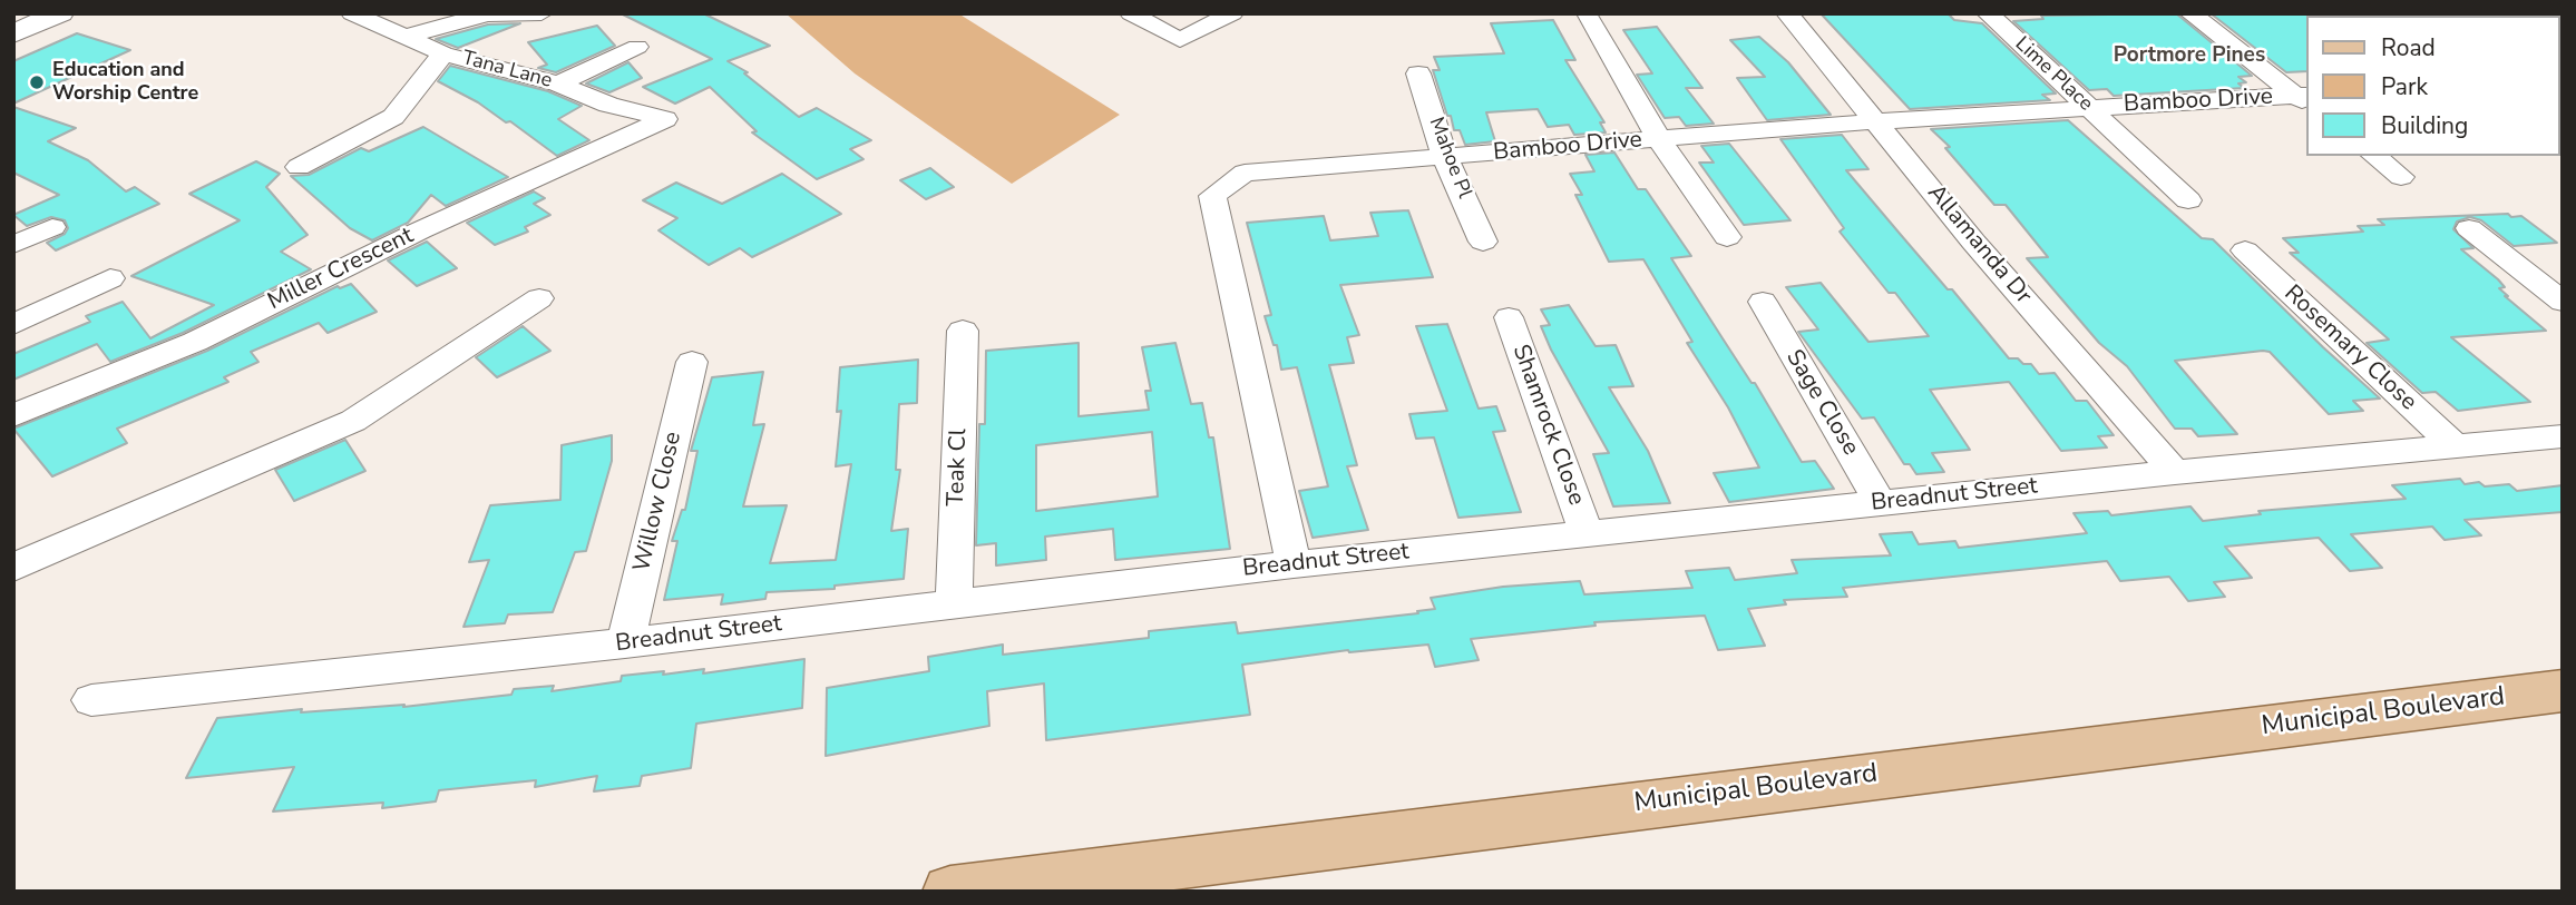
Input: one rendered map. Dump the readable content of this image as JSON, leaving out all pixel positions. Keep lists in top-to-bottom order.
{
  "streets": {
    "main road": ["Municipal Boulevard"],
    "street": [
      "Tana Lane",
      "Lime Place",
      "Bamboo Drive",
      "Mahoe Pl",
      "Allamanda Dr",
      "Miller Crescent",
      "Rosemary Close",
      "Sage Close",
      "Shamrock Close",
      "Teak Cl",
      "Breadnut Street",
      "Willow Close"
    ]
  },
  "crossings": [
    ["Tana Lane", "Miller Crescent"],
    ["Lime Place", "Bamboo Drive"],
    ["Bamboo Drive", "Mahoe Pl"],
    ["Bamboo Drive", "Allamanda Dr"],
    ["Bamboo Drive", "Breadnut Street"],
    ["Allamanda Dr", "Breadnut Street"],
    ["Rosemary Close", "Breadnut Street"],
    ["Sage Close", "Breadnut Street"],
    ["Shamrock Close", "Breadnut Street"],
    ["Teak Cl", "Breadnut Street"],
    ["Breadnut Street", "Willow Close"]
  ],
  "districts": ["Portmore Pines"],
  "places": ["Education and Worship Centre"],
  "legend": ["Road", "Park", "Building"]
}
